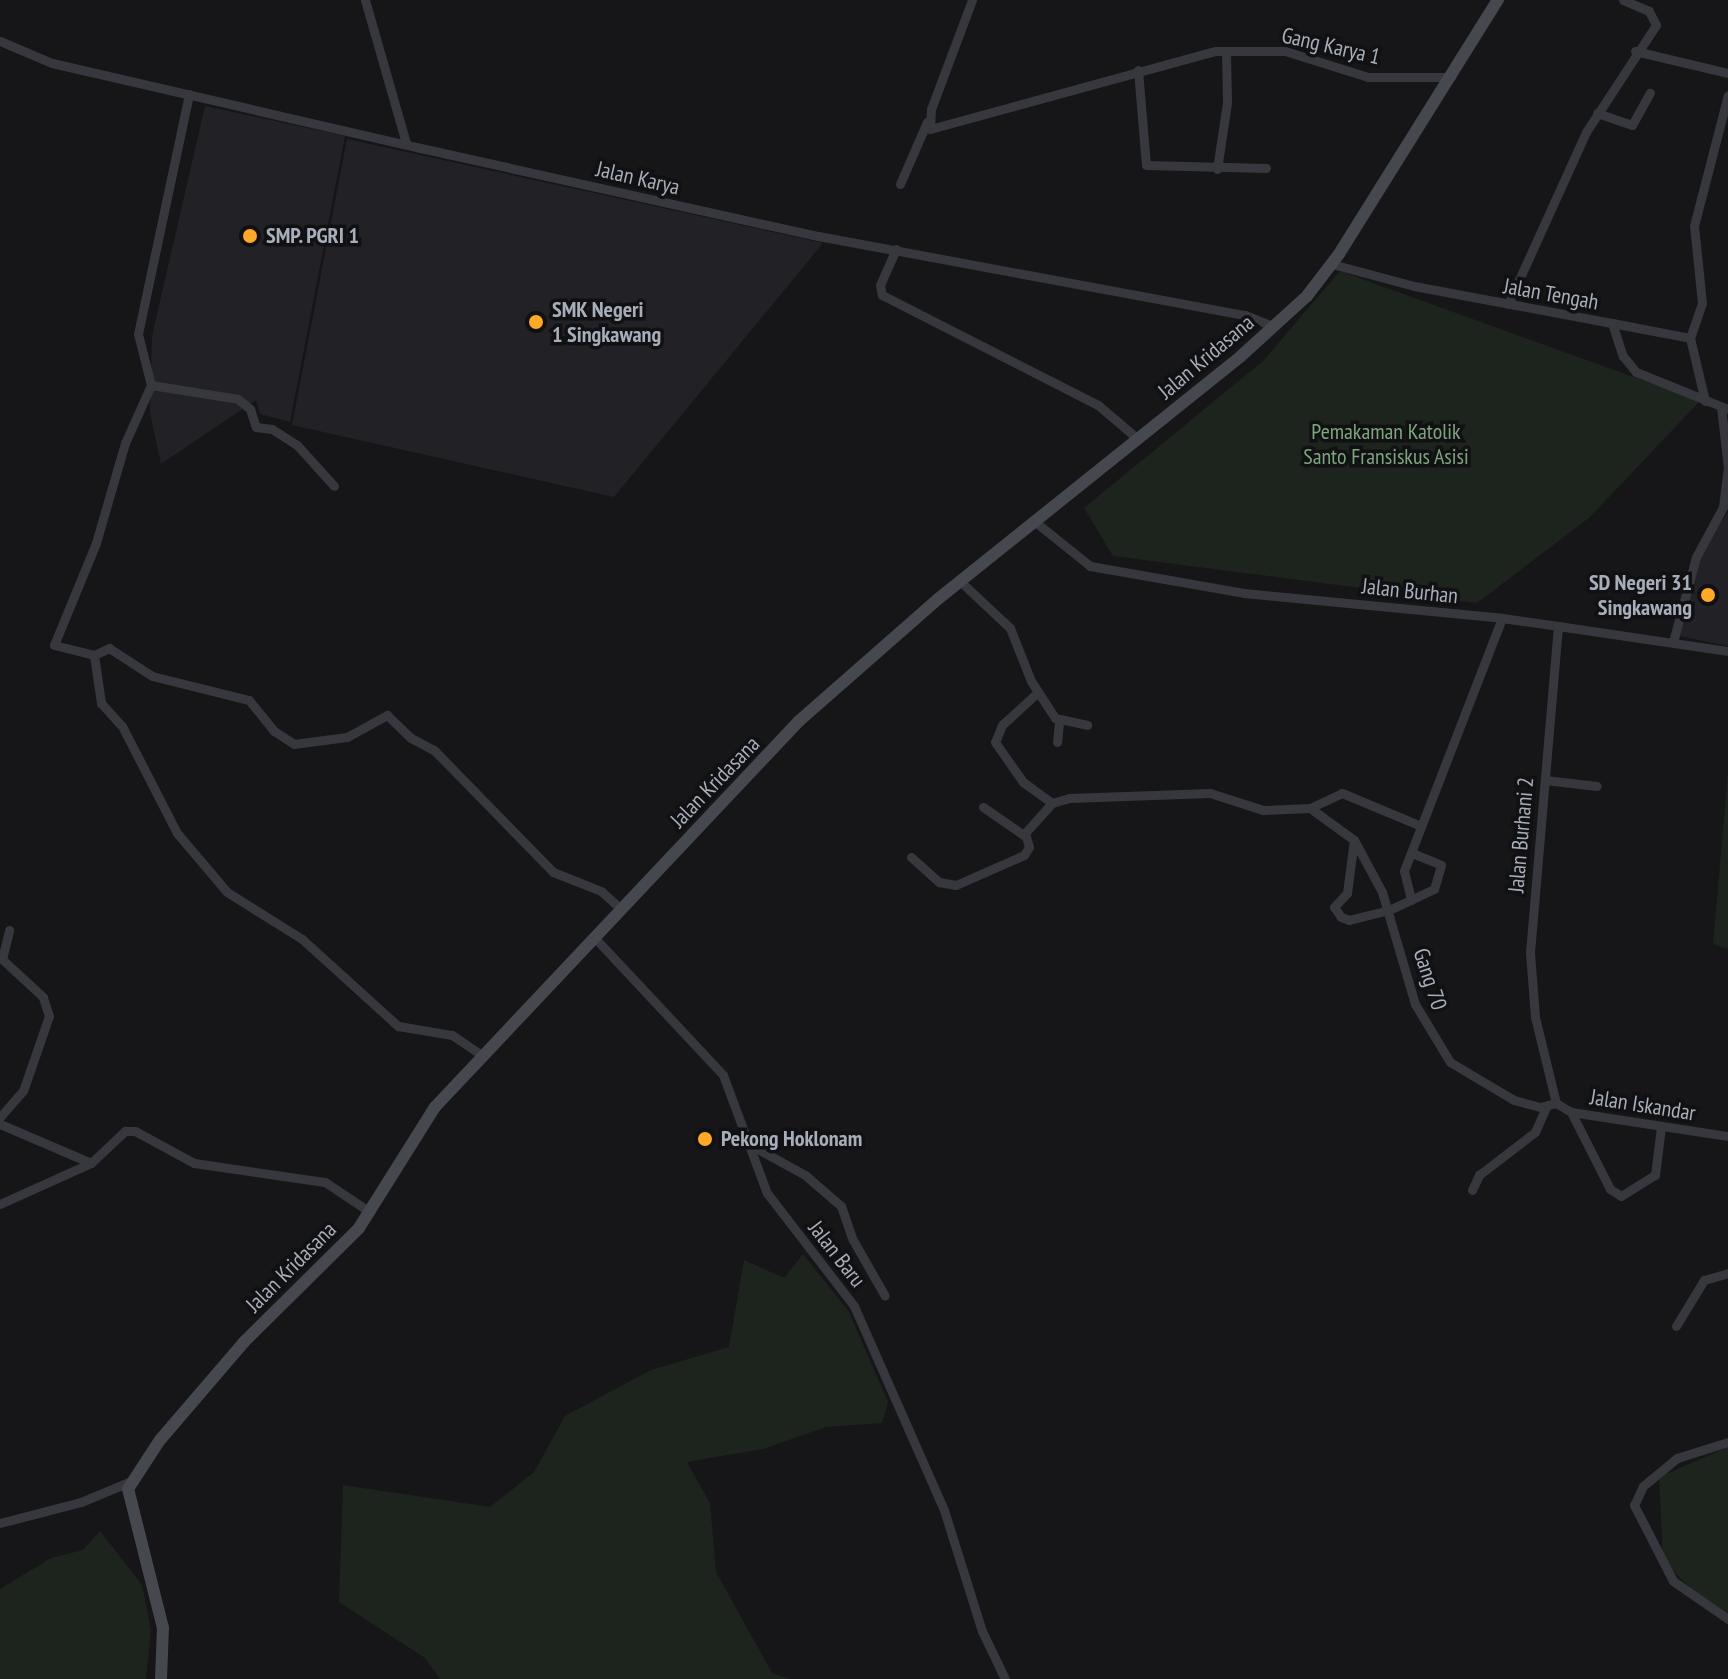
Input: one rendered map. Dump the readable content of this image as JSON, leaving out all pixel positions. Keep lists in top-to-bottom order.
{
  "streets": {
    "street": [
      "Gang Karya 1",
      "Jalan Karya",
      "Jalan Tengah",
      "Jalan Kridasana",
      "Jalan Burhan",
      "Jalan Burhani 2",
      "Gang 70",
      "Jalan Iskandar",
      "Jalan Baru"
    ]
  },
  "crossings": [
    ["Gang Karya 1", "Jalan Kridasana"],
    ["Jalan Karya", "Jalan Kridasana"],
    ["Jalan Tengah", "Jalan Kridasana"],
    ["Jalan Kridasana", "Jalan Burhan"],
    ["Jalan Kridasana", "Jalan Baru"],
    ["Jalan Burhani 2", "Jalan Iskandar"]
  ],
  "parks": ["Pemakaman Katolik Santo Fransiskus Asisi"],
  "places": [
    "SMP. PGRI 1",
    "SMK Negeri 1 Singkawang",
    "SD Negeri 31 Singkawang",
    "Pekong Hoklonam"
  ]
}
